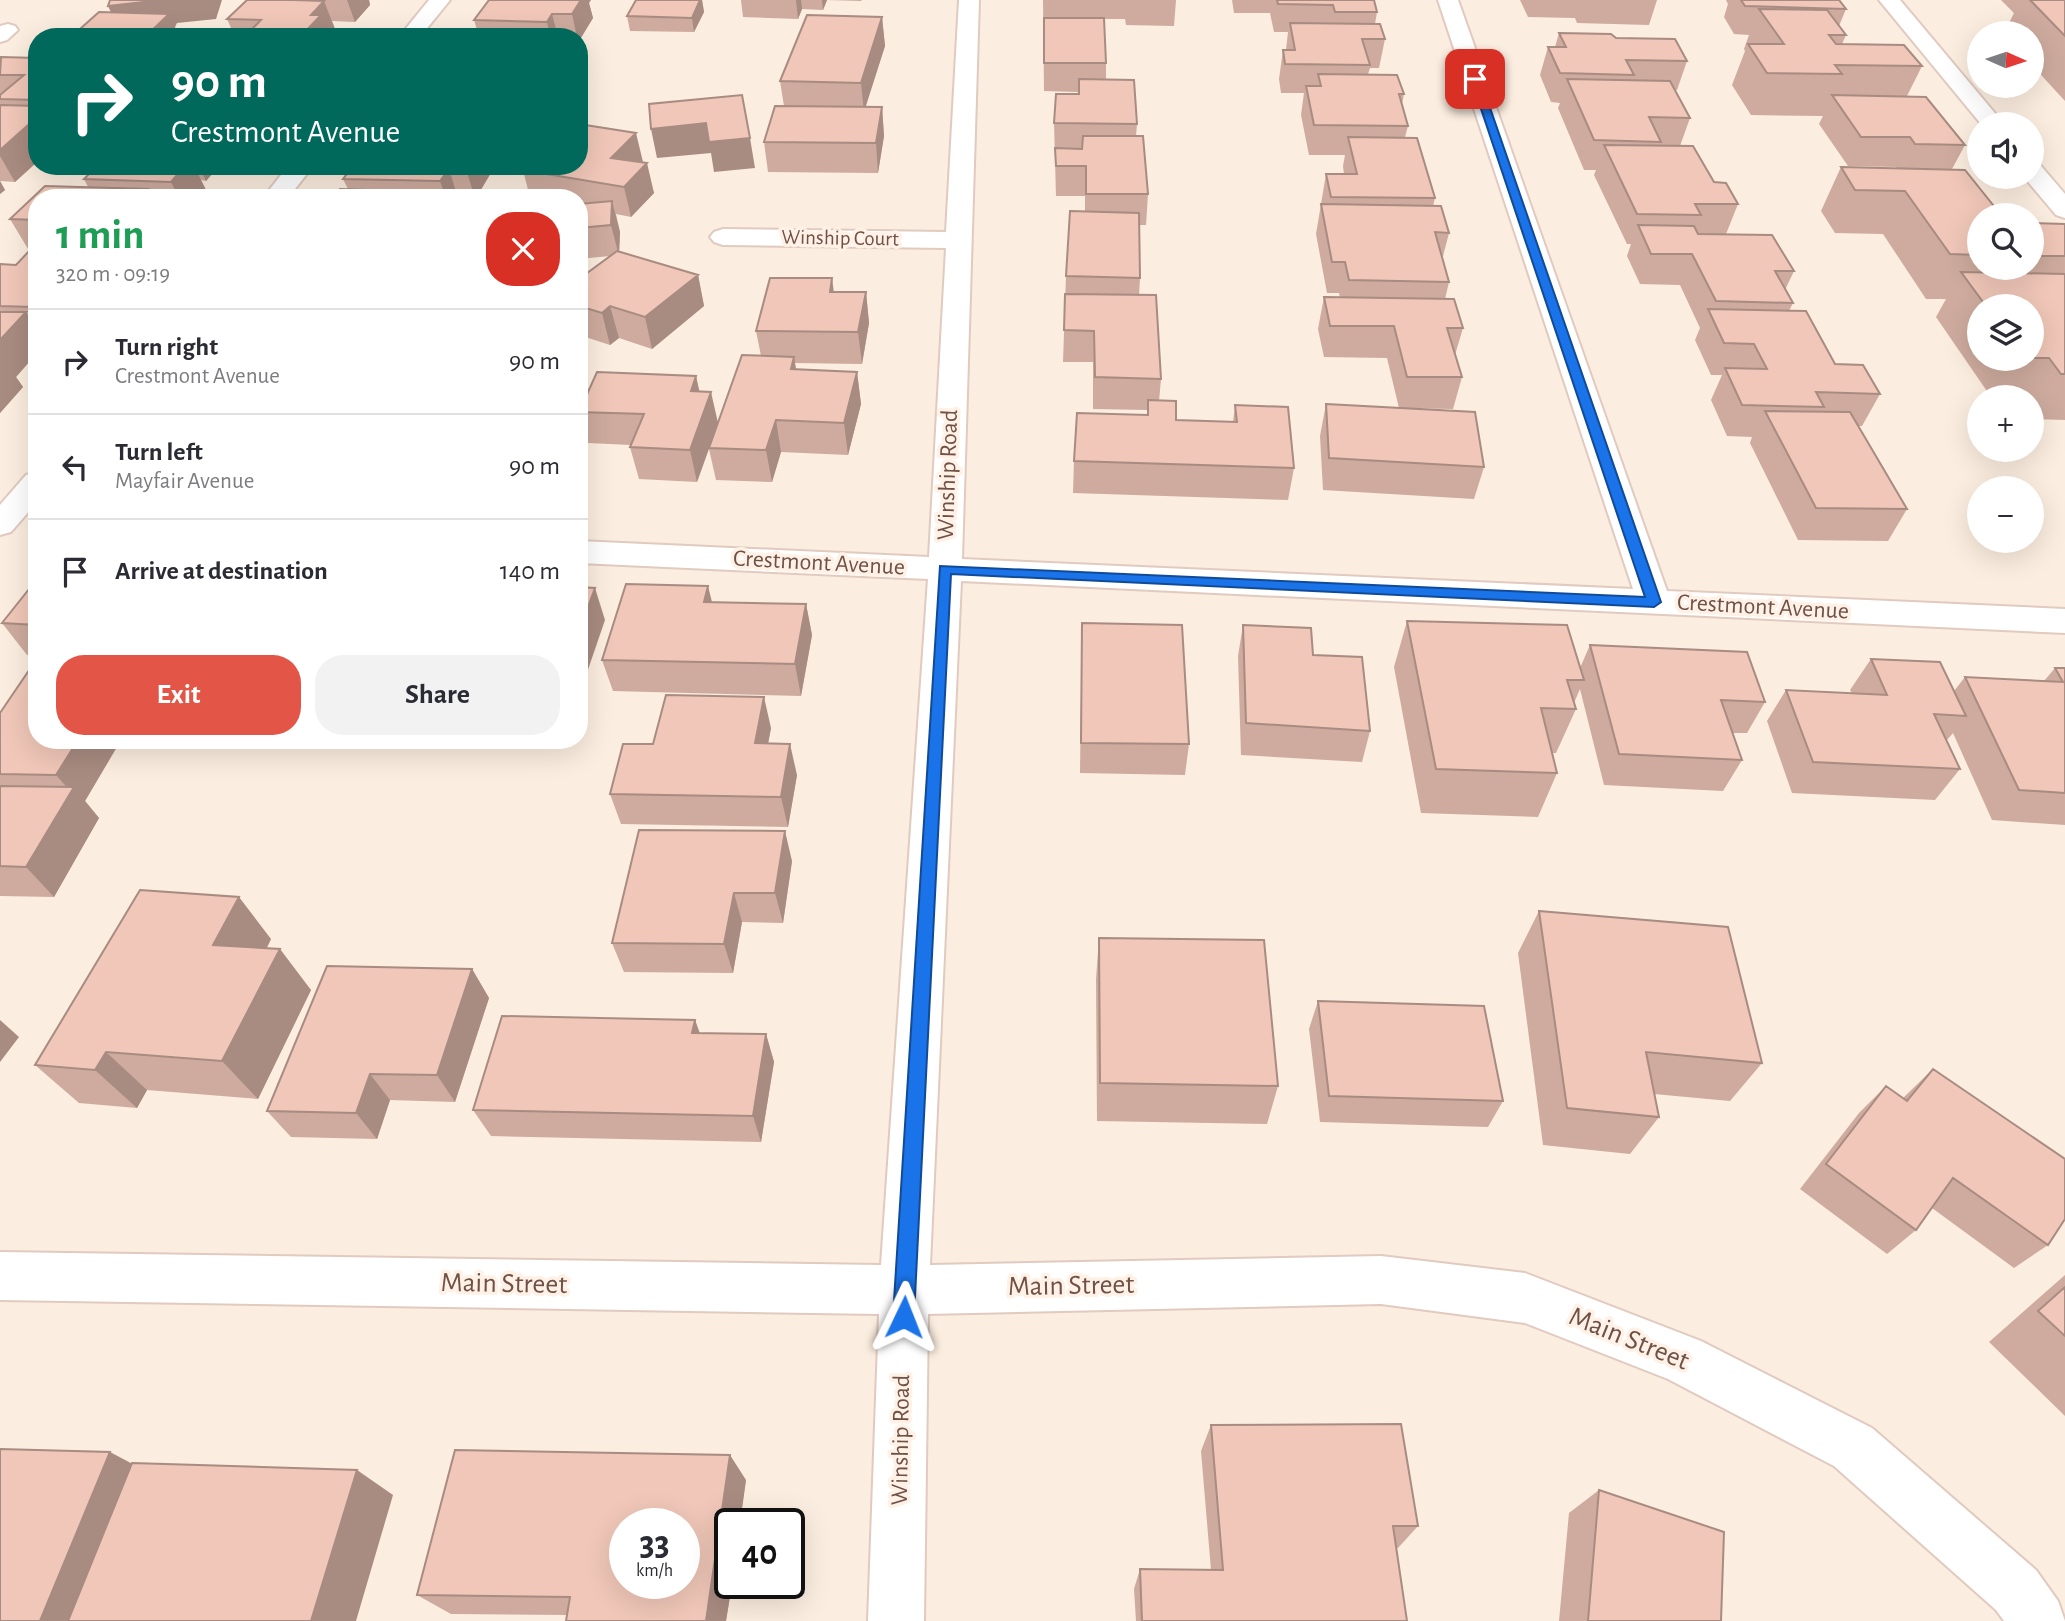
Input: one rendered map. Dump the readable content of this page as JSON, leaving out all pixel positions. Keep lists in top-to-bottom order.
{
  "streets": {
    "street": [
      "Winship Court",
      "Winship Road",
      "Crestmont Avenue",
      "Main Street"
    ]
  },
  "crossings": [
    ["Winship Court", "Winship Road"],
    ["Winship Road", "Crestmont Avenue"],
    ["Winship Road", "Main Street"]
  ],
  "north": "right",
  "page": {
    "map_buttons": ["+", "−"],
    "turn": ["90 m", "Crestmont Avenue"],
    "heading": ["1 min", "320 m · 09:19"],
    "list": [
      {
        "name": "Turn right",
        "note": "Crestmont Avenue",
        "value": "90 m"
      },
      {
        "name": "Turn left",
        "note": "Mayfair Avenue",
        "value": "90 m"
      },
      {
        "name": "Arrive at destination",
        "value": "140 m"
      }
    ],
    "buttons": ["Exit", "Share"],
    "speed": "33 km/h",
    "limit": "40"
  }
}
